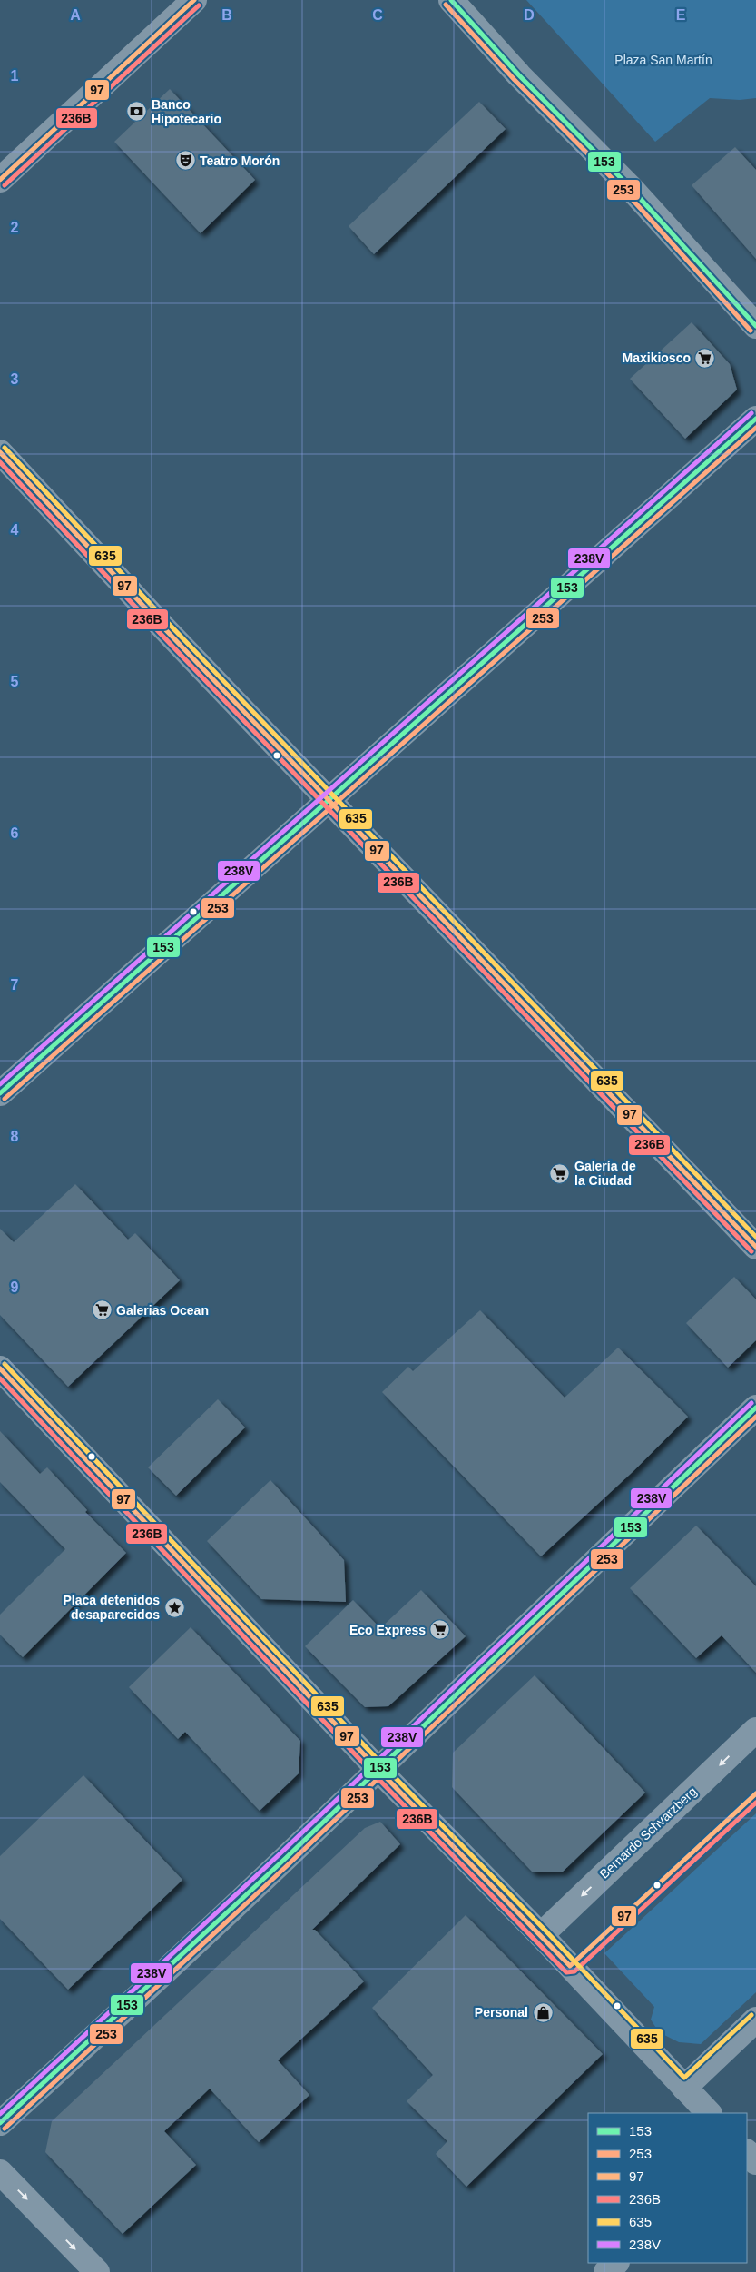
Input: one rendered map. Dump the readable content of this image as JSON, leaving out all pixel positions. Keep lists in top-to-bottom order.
{
  "streets": {
    "street": ["Bernardo Schvarzberg"]
  },
  "parks": ["Plaza San Martín"],
  "places": {
    "bank": ["Banco Hipotecario"],
    "theatre": ["Teatro Morón"],
    "supermarket": [
      "Maxikiosco",
      "Galería de la Ciudad",
      "Galerias Ocean",
      "Eco Express"
    ],
    "place": ["Placa detenidos desaparecidos"],
    "shop": ["Personal"]
  },
  "lines": [
    "transit line 153",
    "transit line 97",
    "transit line 253",
    "transit line 236B",
    "transit line 238V",
    "transit line 635"
  ],
  "legend": [
    "153",
    "253",
    "97",
    "236B",
    "635",
    "238V"
  ],
  "grid": {
    "columns": [
      "A",
      "B",
      "C",
      "D",
      "E"
    ],
    "rows": [
      "1",
      "2",
      "3",
      "4",
      "5",
      "6",
      "7",
      "8",
      "9"
    ]
  }
}
